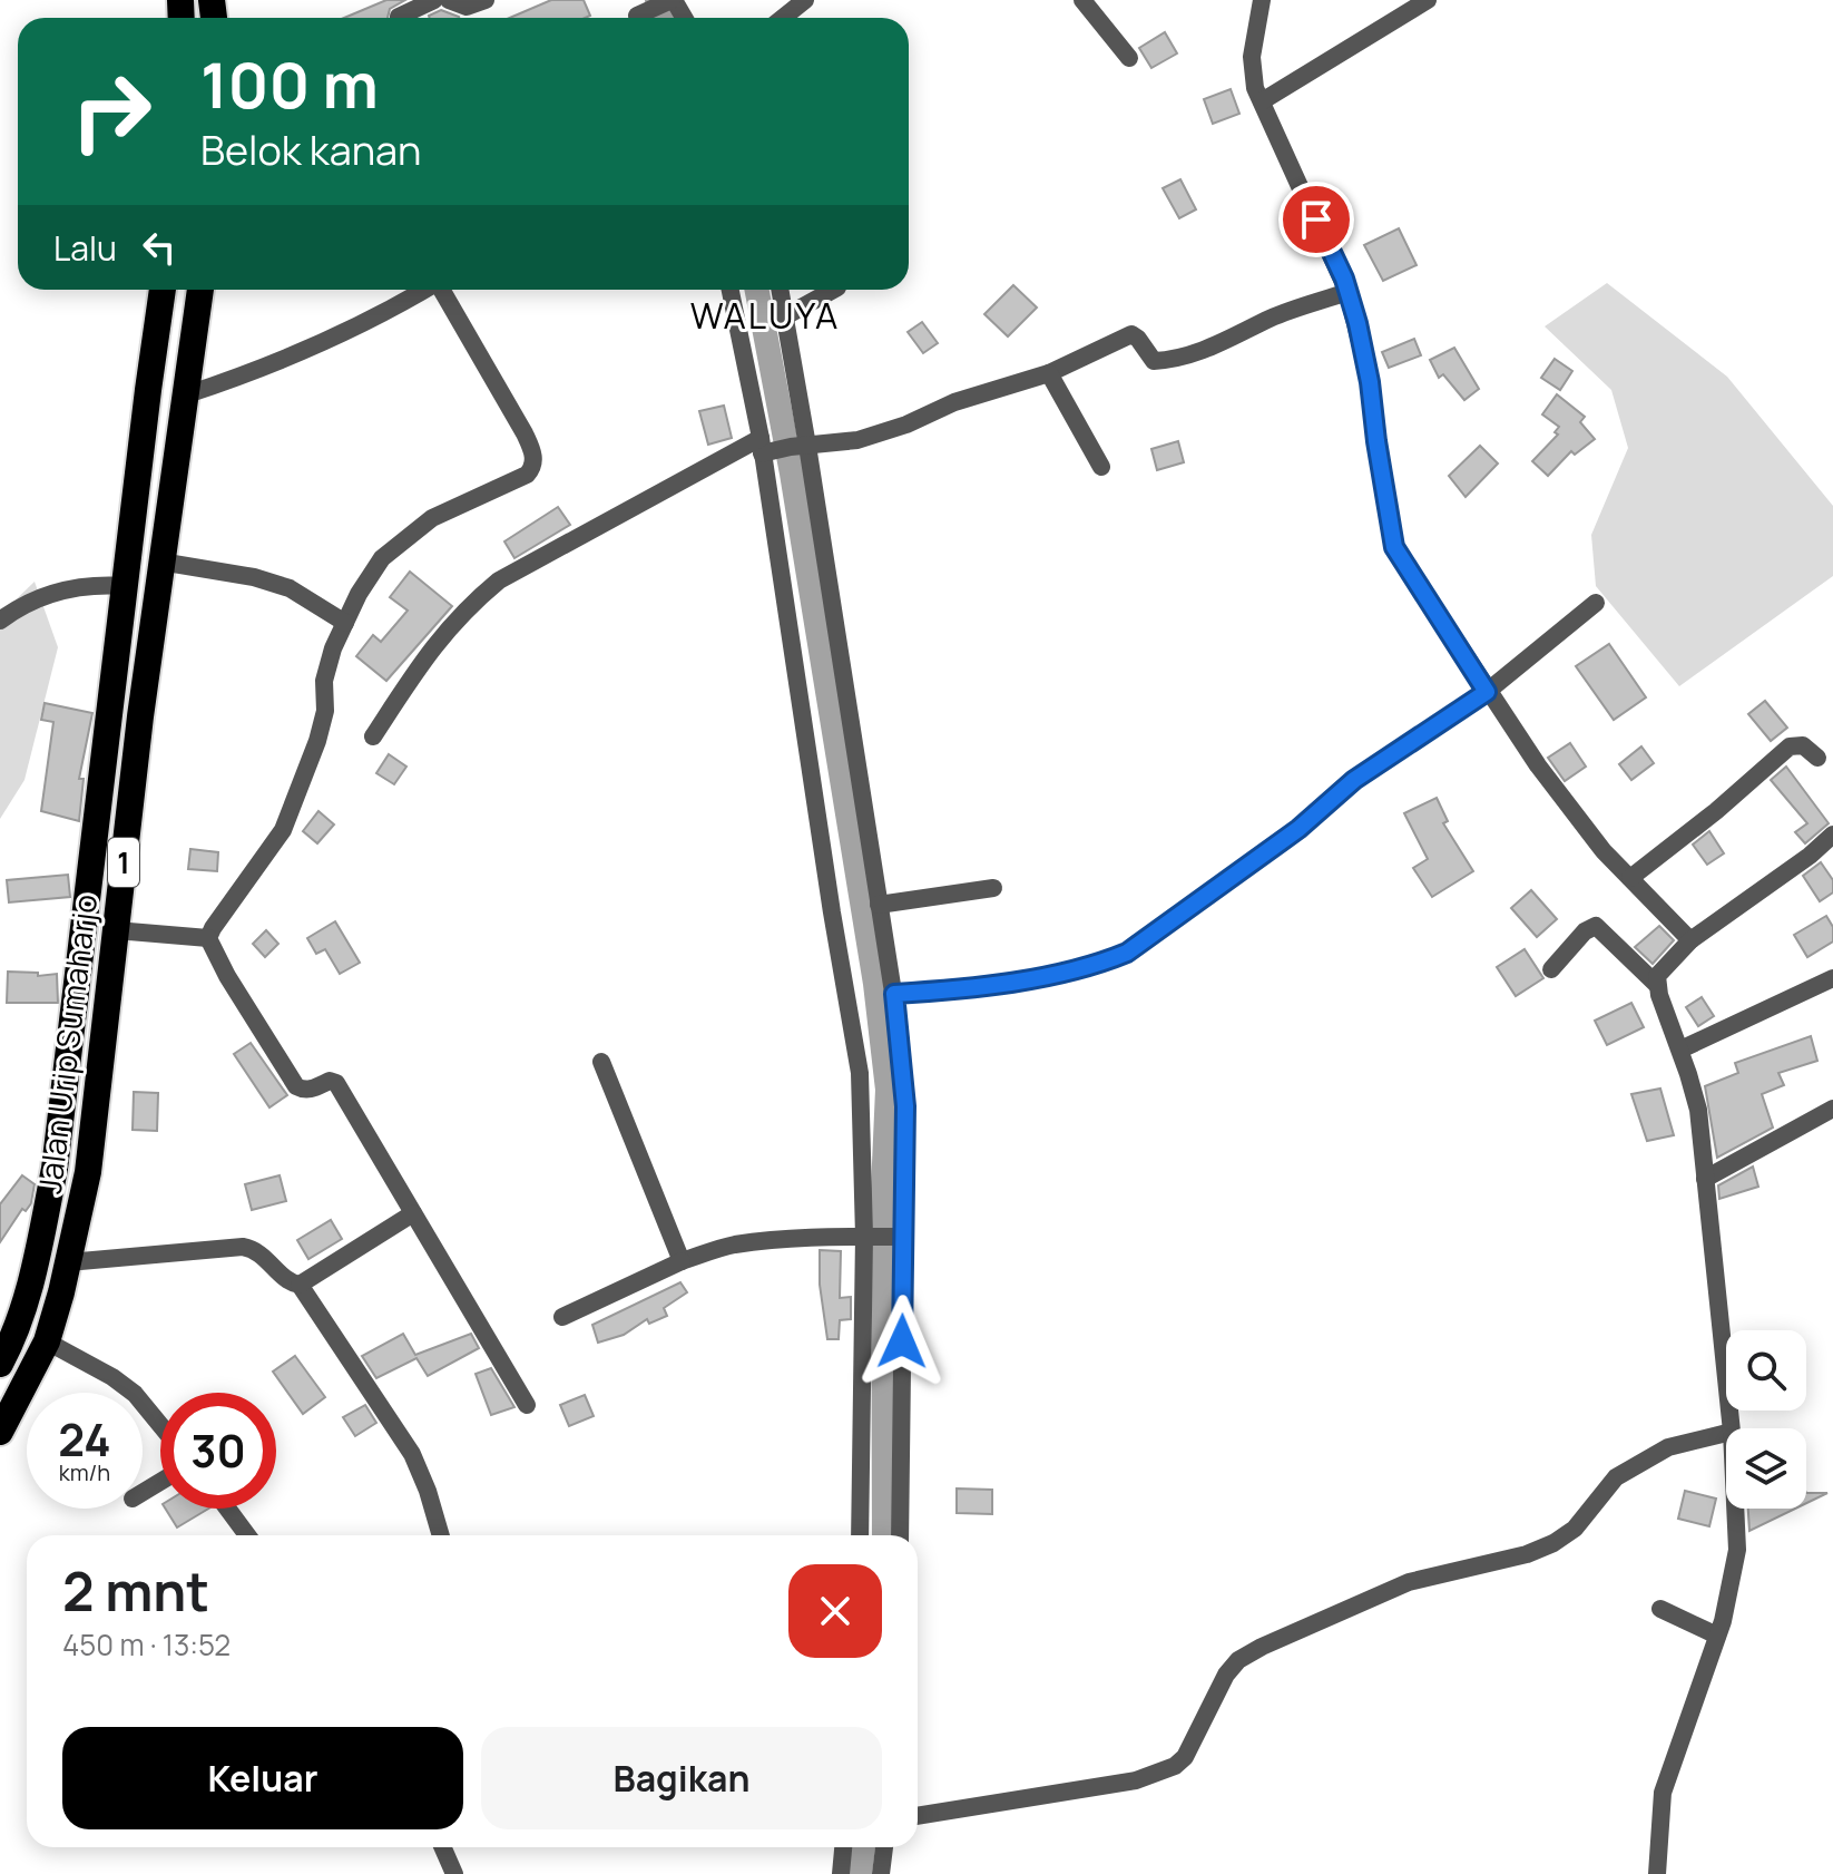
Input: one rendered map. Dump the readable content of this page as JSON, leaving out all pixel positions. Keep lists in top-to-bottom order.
{
  "streets": {
    "highway": ["1", "Jalan Urip Sumaharjo"]
  },
  "districts": ["WALUYA"],
  "page": {
    "turn": ["100 m", "Belok kanan"],
    "then": "Lalu",
    "speed": "24 km/h",
    "limit": "30",
    "heading": ["2 mnt", "450 m · 13:52"],
    "buttons": ["Keluar", "Bagikan"]
  }
}
